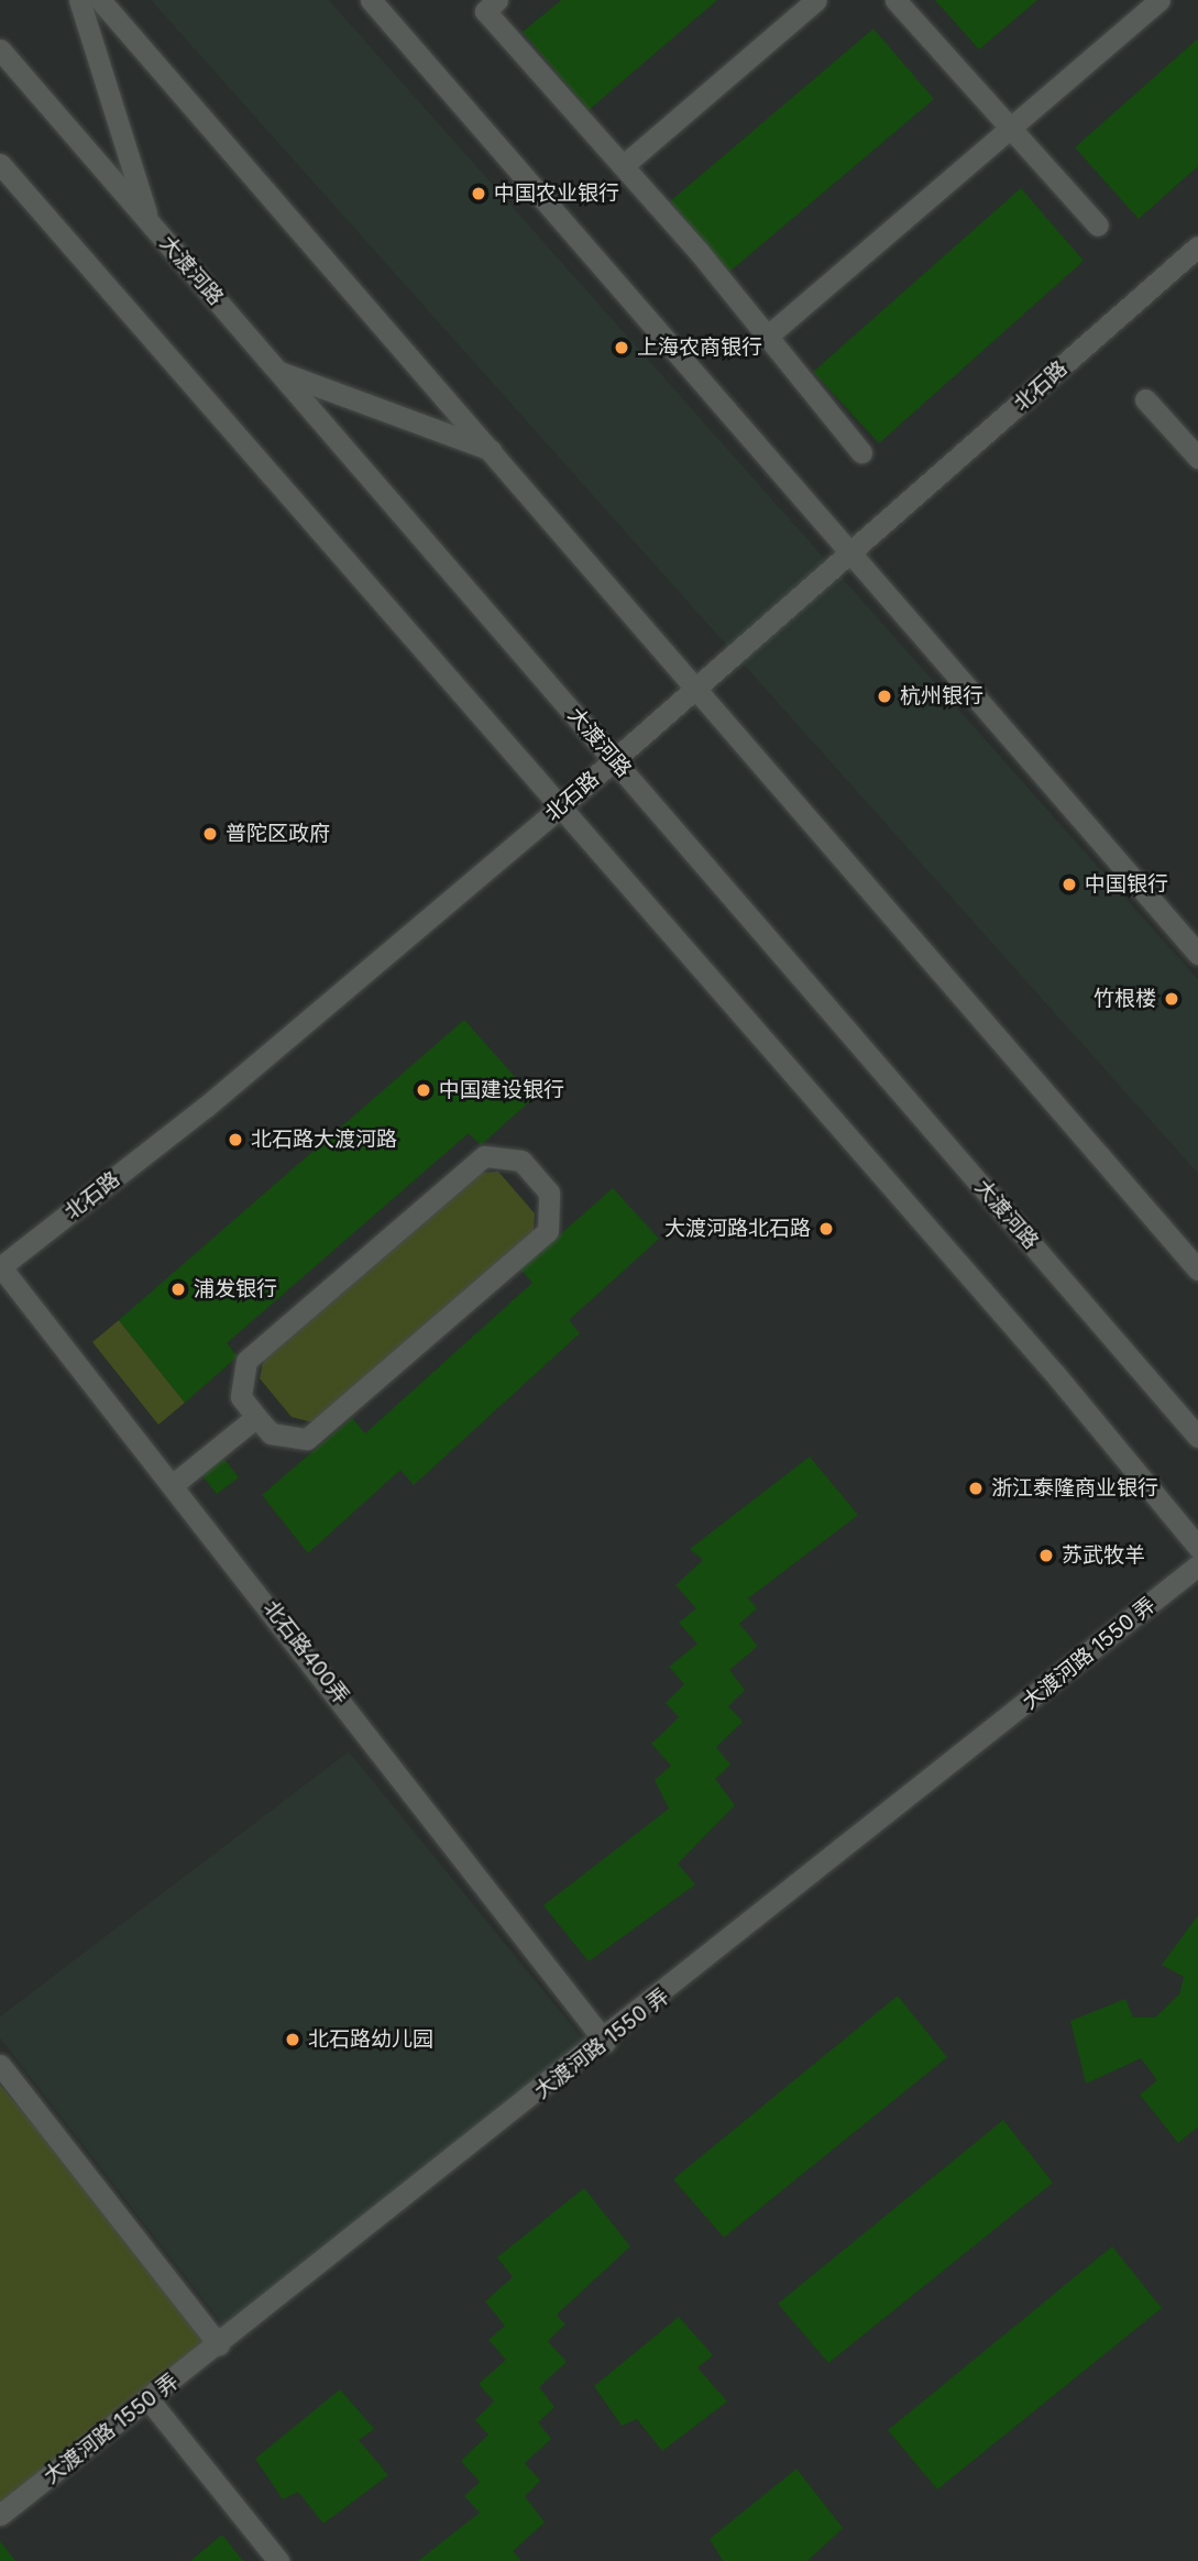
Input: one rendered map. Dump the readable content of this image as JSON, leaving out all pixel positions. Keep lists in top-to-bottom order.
{
  "streets": {
    "main road": [
      "大渡河路",
      "北石路",
      "北石路400弄",
      "大渡河路 1550 弄"
    ]
  },
  "crossings": [
    ["大渡河路", "北石路"],
    ["北石路", "北石路400弄"],
    ["北石路400弄", "大渡河路 1550 弄"]
  ],
  "places": [
    "中国农业银行",
    "上海农商银行",
    "杭州银行",
    "普陀区政府",
    "中国银行",
    "竹根楼",
    "中国建设银行",
    "北石路大渡河路",
    "大渡河路北石路",
    "浦发银行",
    "浙江泰隆商业银行",
    "苏武牧羊",
    "北石路幼儿园"
  ]
}
